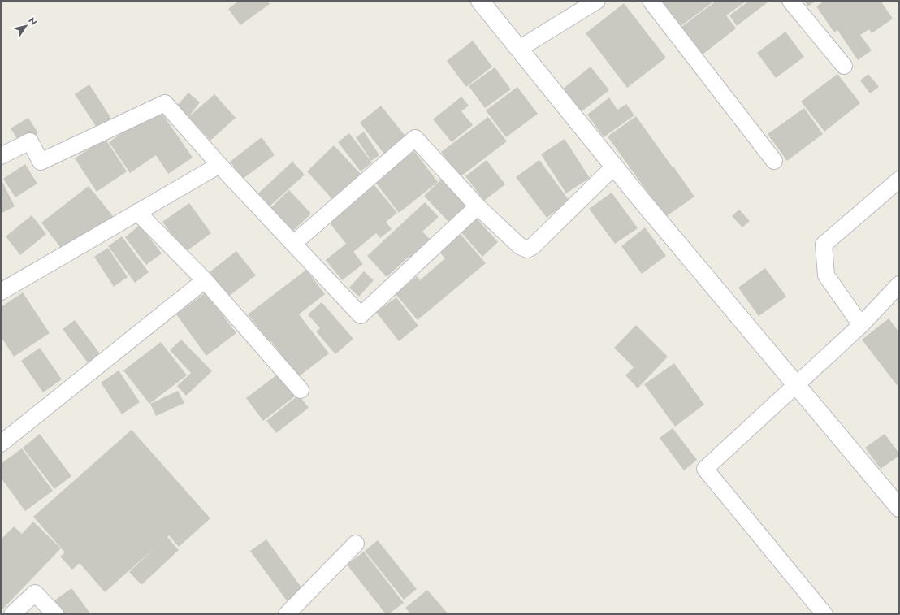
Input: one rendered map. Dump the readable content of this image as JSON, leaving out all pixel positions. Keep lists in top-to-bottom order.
{
  "north": "top right"
}
